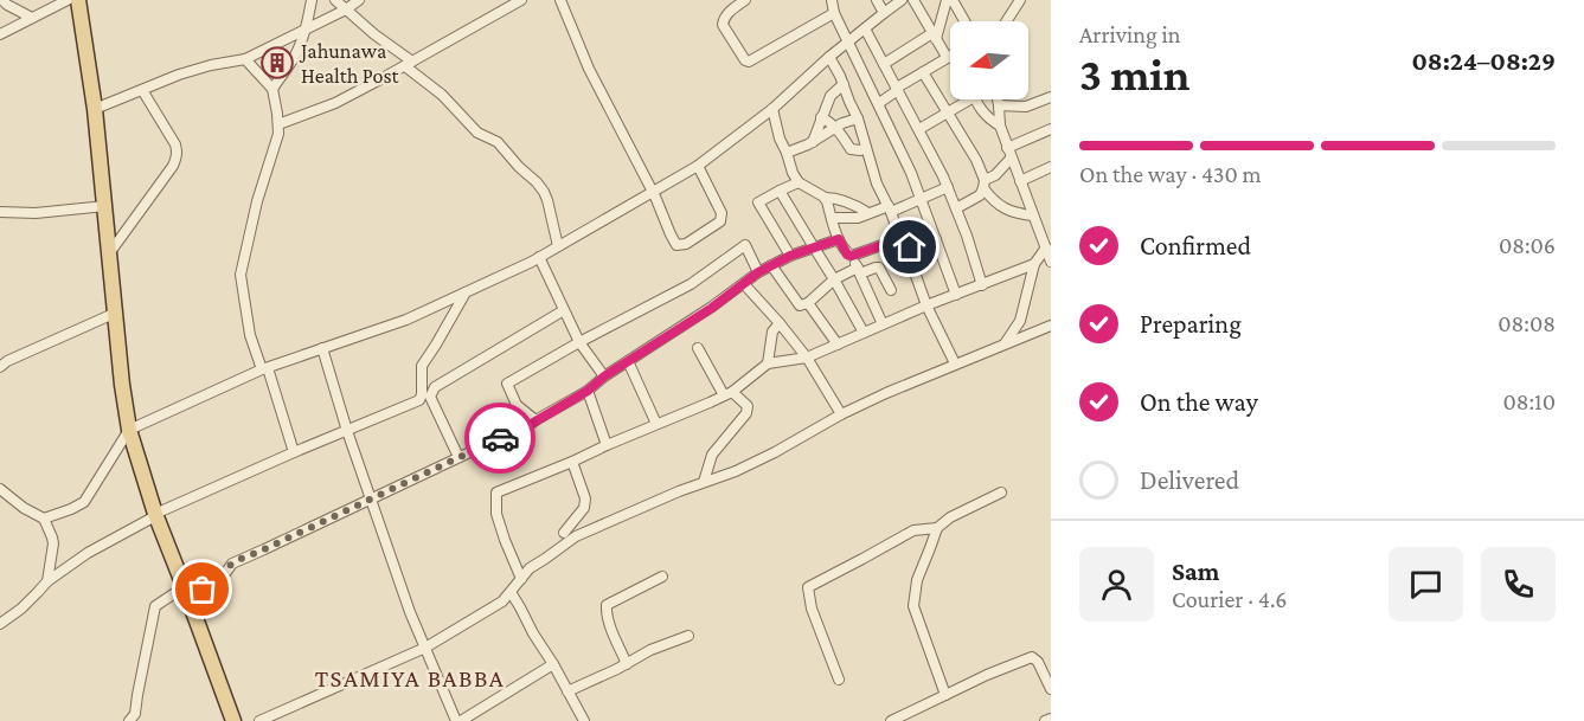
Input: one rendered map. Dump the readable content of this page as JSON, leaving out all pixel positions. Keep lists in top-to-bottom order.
{
  "districts": ["TSAMIYA BABBA"],
  "places": {
    "building": ["Jahunawa Health Post"]
  },
  "north": "left",
  "page": {
    "heading": ["3 min", "Arriving in", "08:24–08:29"],
    "panel": ["Sam", "Courier · 4.6"],
    "bar": "On the way · 430 m",
    "list": [
      ["Confirmed", "08:06"],
      ["Preparing", "08:08"],
      ["On the way", "08:10"],
      "Delivered"
    ]
  }
}
